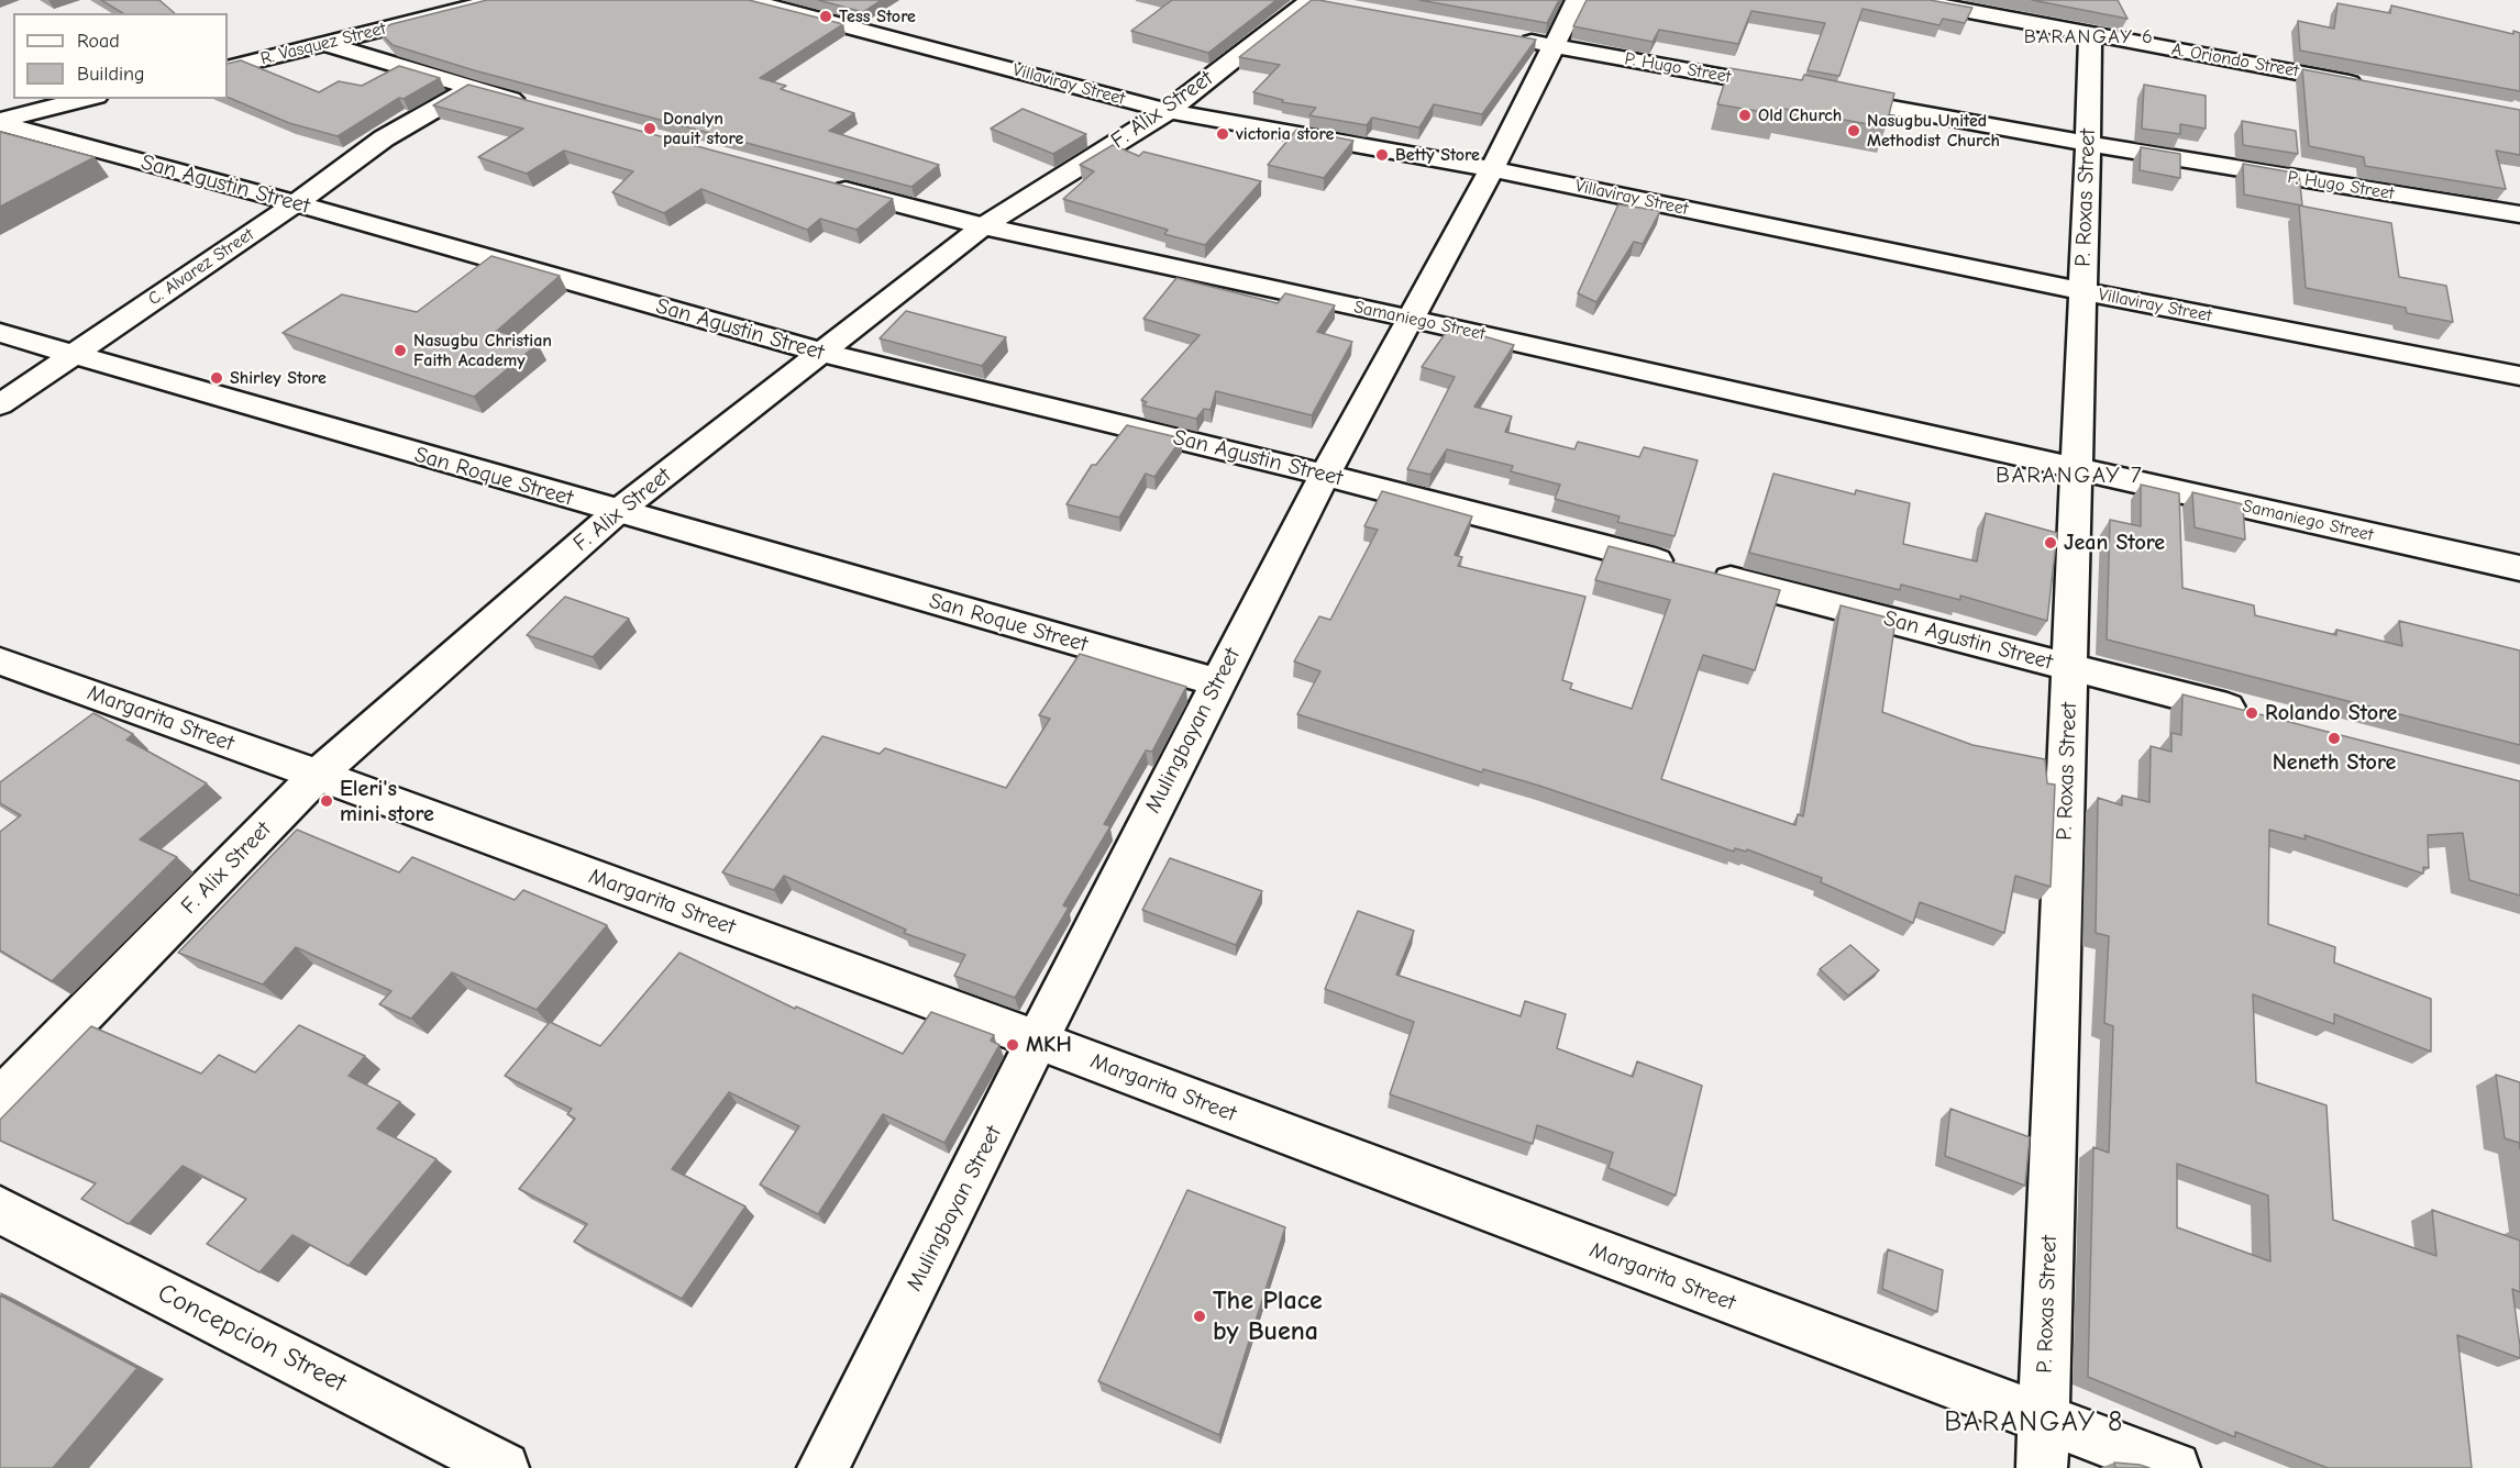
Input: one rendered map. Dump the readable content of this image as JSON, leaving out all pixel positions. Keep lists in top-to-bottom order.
{
  "streets": {
    "street": [
      "R. Vasquez Street",
      "A. Oriondo Street",
      "P. Hugo Street",
      "Villaviray Street",
      "F. Alix Street",
      "San Agustin Street",
      "P. Roxas Street",
      "C. Alvarez Street",
      "Samaniego Street",
      "San Roque Street",
      "Margarita Street",
      "Mulingbayan Street",
      "Concepcion Street"
    ]
  },
  "crossings": [
    ["A. Oriondo Street", "P. Roxas Street"],
    ["P. Hugo Street", "P. Roxas Street"],
    ["P. Hugo Street", "Mulingbayan Street"],
    ["Villaviray Street", "F. Alix Street"],
    ["Villaviray Street", "P. Roxas Street"],
    ["Villaviray Street", "Mulingbayan Street"],
    ["F. Alix Street", "San Agustin Street"],
    ["F. Alix Street", "Samaniego Street"],
    ["F. Alix Street", "San Roque Street"],
    ["F. Alix Street", "Margarita Street"],
    ["San Agustin Street", "P. Roxas Street"],
    ["San Agustin Street", "C. Alvarez Street"],
    ["San Agustin Street", "Mulingbayan Street"],
    ["P. Roxas Street", "Samaniego Street"],
    ["P. Roxas Street", "Margarita Street"],
    ["C. Alvarez Street", "San Roque Street"],
    ["Samaniego Street", "Mulingbayan Street"],
    ["San Roque Street", "Mulingbayan Street"],
    ["Margarita Street", "Mulingbayan Street"]
  ],
  "districts": ["BARANGAY 6", "BARANGAY 7", "BARANGAY 8"],
  "places": [
    "Tess Store",
    "Old Church",
    "Donalyn pauit store",
    "Nasugbu United Methodist Church",
    "victoria store",
    "Betty Store",
    "Nasugbu Christian Faith Academy",
    "Shirley Store",
    "Jean Store",
    "Rolando Store",
    "Neneth Store",
    "Eleri's mini store",
    "MKH",
    "The Place by Buena"
  ],
  "legend": ["Road", "Building"]
}
